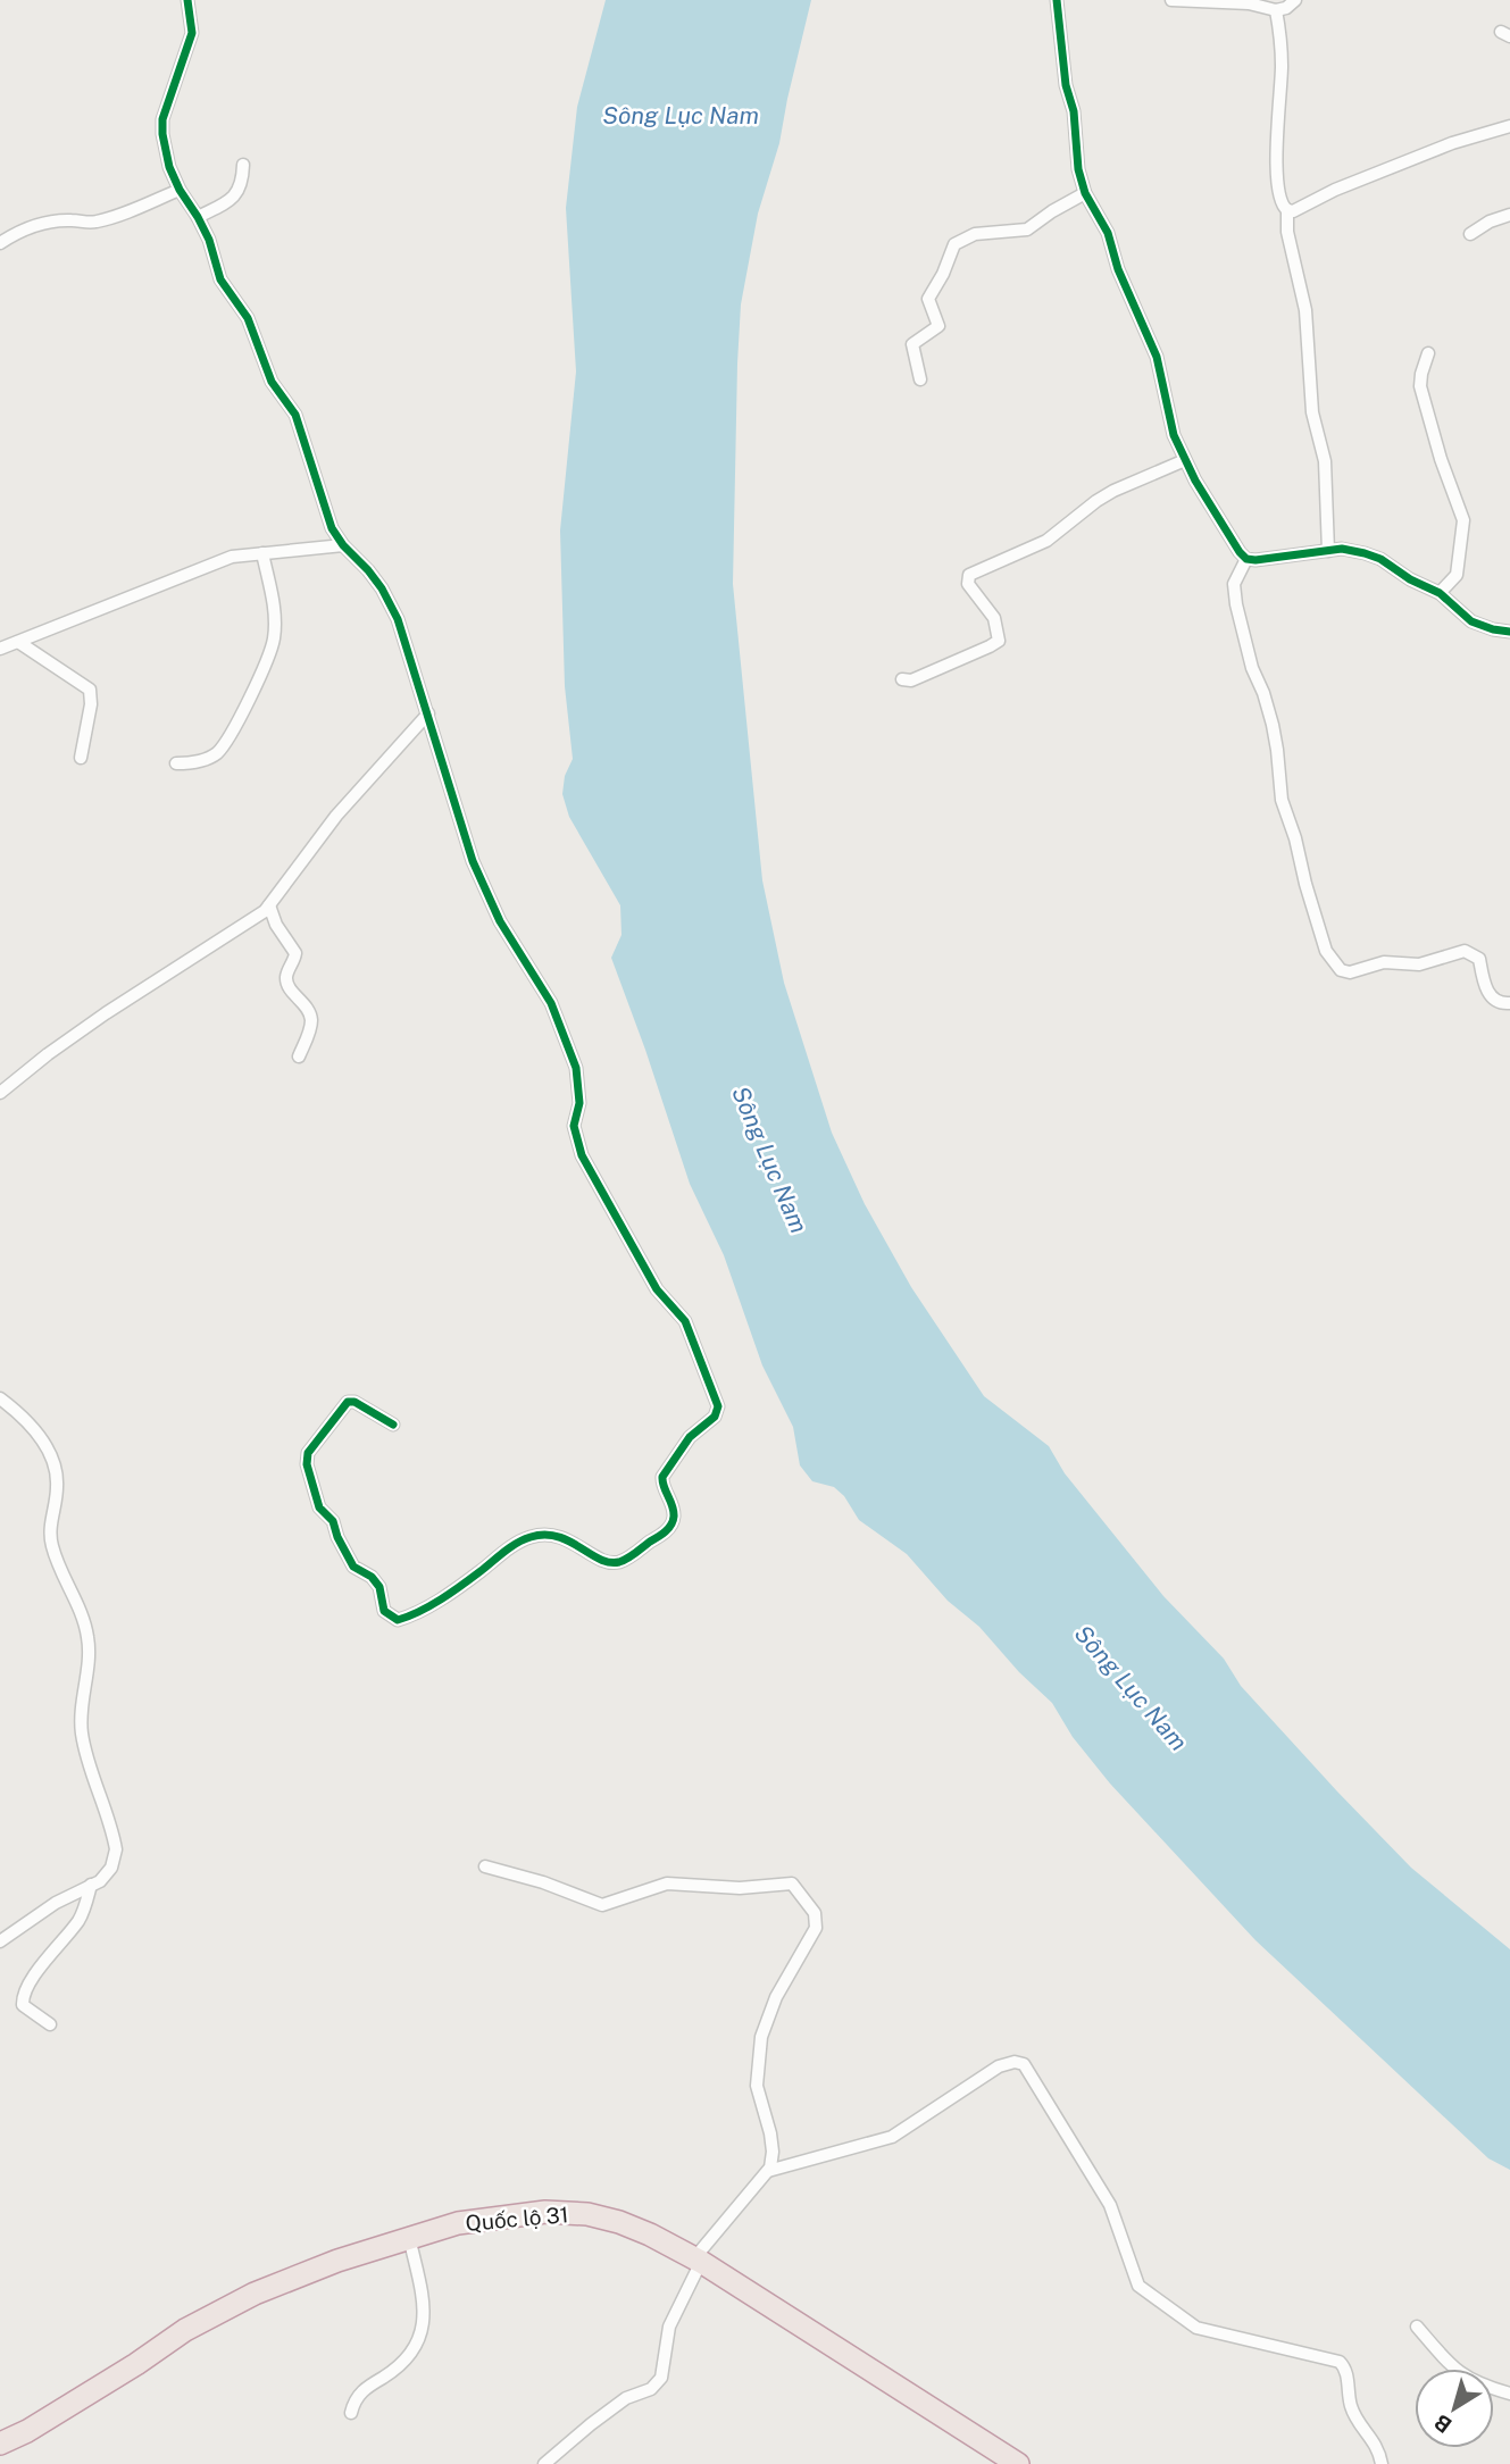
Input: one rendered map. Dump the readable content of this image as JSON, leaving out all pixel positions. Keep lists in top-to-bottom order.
{
  "streets": {
    "highway": ["Quốc lộ 31"]
  },
  "water": ["Sông Lục Nam"],
  "north": "bottom left"
}
